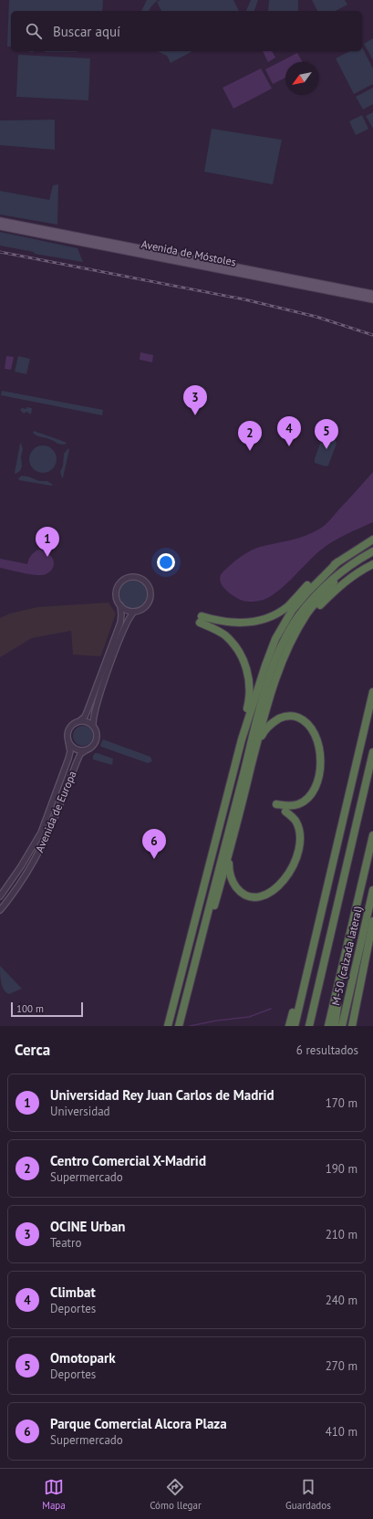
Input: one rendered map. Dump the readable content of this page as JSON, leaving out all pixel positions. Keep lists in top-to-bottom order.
{
  "streets": {
    "highway": ["M-50 (calzada lateral)"],
    "main road": ["Avenida de Móstoles"],
    "street": ["Avenida de Europa"]
  },
  "scale_bar": "100 m",
  "north": "bottom left",
  "page": {
    "search": "Buscar aquí",
    "pins": [
      "3",
      "4",
      "5",
      "2",
      "1",
      "6"
    ],
    "scale": "100 m",
    "heading": ["Cerca", "6 resultados"],
    "list": [
      {
        "mark": "1",
        "name": "Universidad Rey Juan Carlos de Madrid",
        "note": "Universidad",
        "value": "170 m"
      },
      {
        "mark": "2",
        "name": "Centro Comercial X-Madrid",
        "note": "Supermercado",
        "value": "190 m"
      },
      {
        "mark": "3",
        "name": "OCINE Urban",
        "note": "Teatro",
        "value": "210 m"
      },
      {
        "mark": "4",
        "name": "Climbat",
        "note": "Deportes",
        "value": "240 m"
      },
      {
        "mark": "5",
        "name": "Omotopark",
        "note": "Deportes",
        "value": "270 m"
      },
      {
        "mark": "6",
        "name": "Parque Comercial Alcora Plaza",
        "note": "Supermercado",
        "value": "410 m"
      }
    ],
    "nav": ["Mapa", "Cómo llegar", "Guardados"]
  }
}
